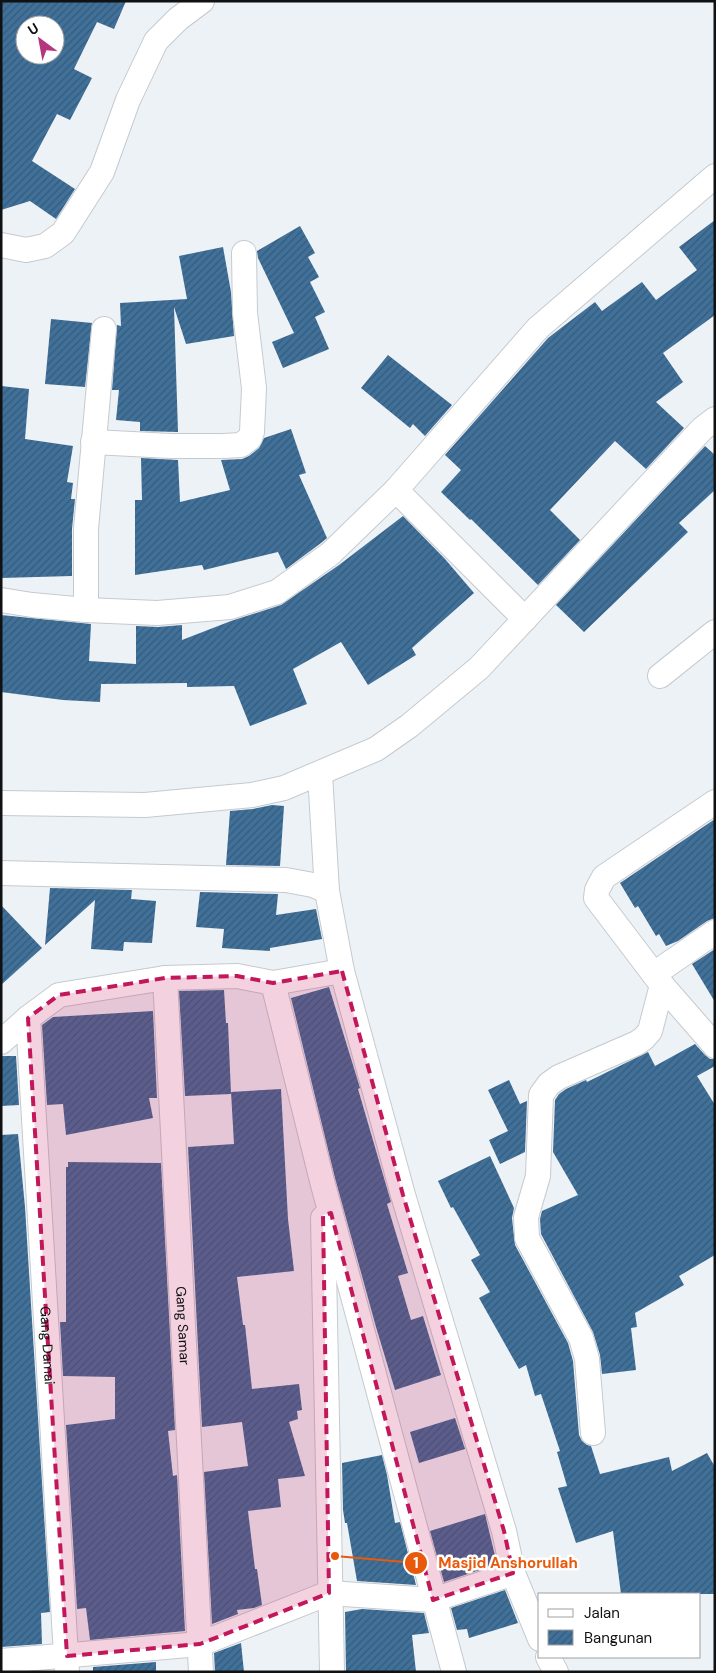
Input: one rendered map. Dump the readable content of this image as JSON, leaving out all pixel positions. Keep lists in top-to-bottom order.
{
  "streets": {
    "street": ["Gang Samar", "Gang Damai"]
  },
  "places": ["Masjid Anshorullah"],
  "legend": ["Jalan", "Bangunan"],
  "north": "top left"
}
